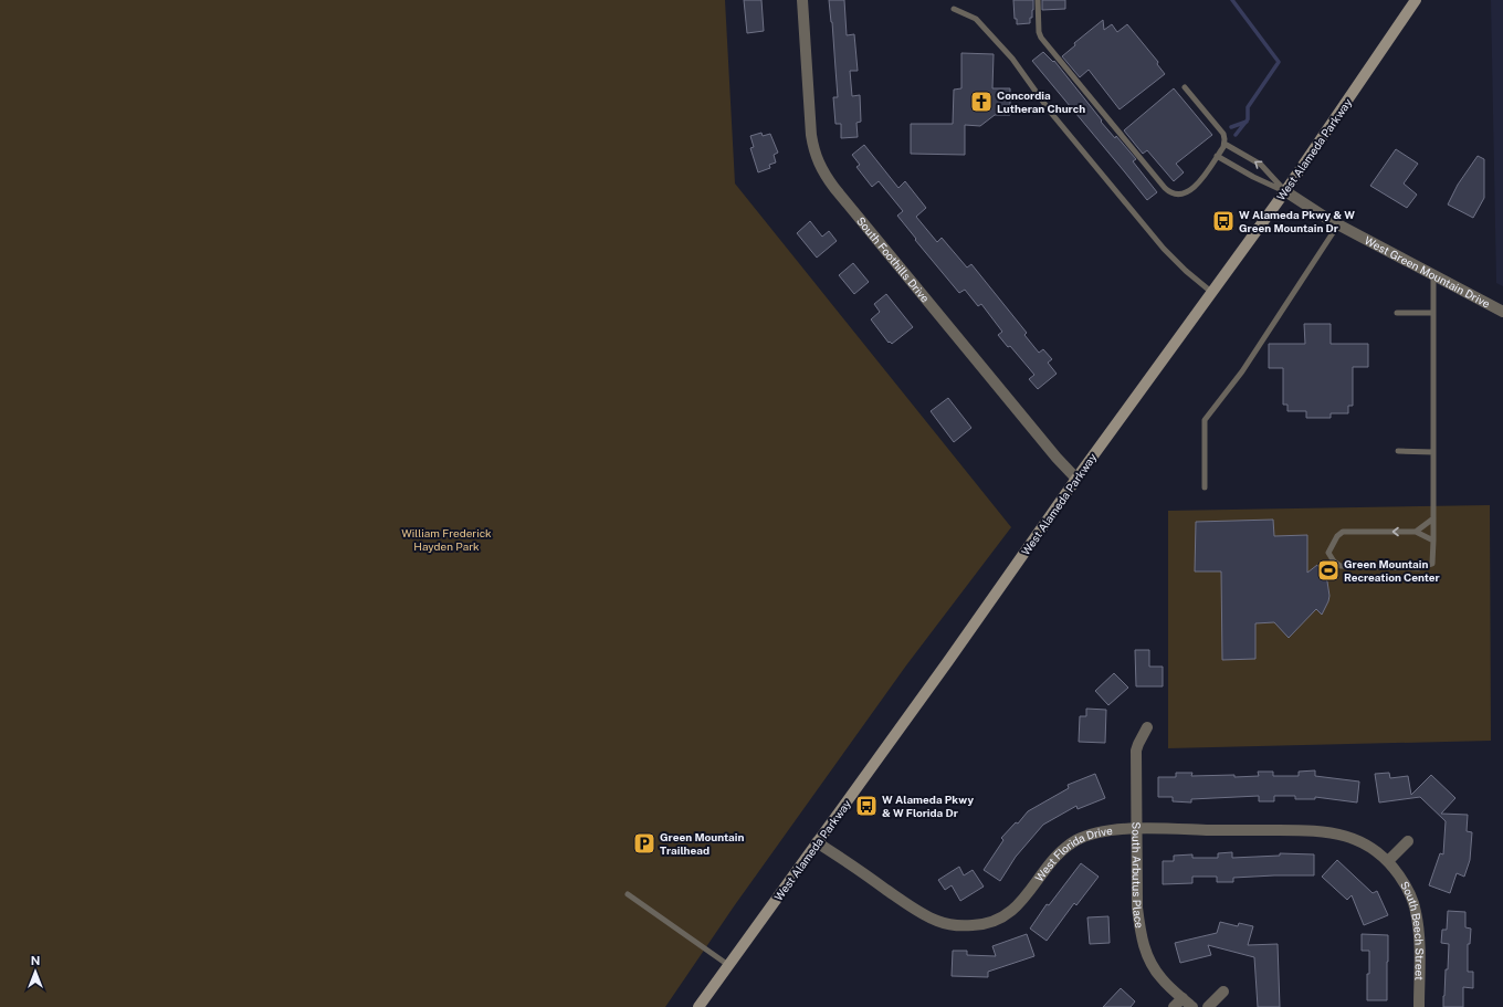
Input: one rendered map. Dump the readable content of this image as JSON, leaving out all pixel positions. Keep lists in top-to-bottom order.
{
  "streets": {
    "main road": ["West Alameda Parkway"],
    "street": [
      "South Foothills Drive",
      "West Green Mountain Drive",
      "West Florida Drive",
      "South Arbutus Place",
      "South Beech Street"
    ]
  },
  "crossings": [
    ["West Alameda Parkway", "South Foothills Drive"],
    ["West Alameda Parkway", "West Green Mountain Drive"],
    ["West Alameda Parkway", "West Florida Drive"],
    ["West Florida Drive", "South Arbutus Place"],
    ["West Florida Drive", "South Beech Street"]
  ],
  "parks": ["William Frederick Hayden Park"],
  "places": {
    "church": ["Concordia Lutheran Church"],
    "bus stop": ["W Alameda Pkwy & W Green Mountain Dr", "W Alameda Pkwy & W Florida Dr"],
    "sports": ["Green Mountain Recreation Center"],
    "parking": ["Green Mountain Trailhead"]
  },
  "north": "top"
}
